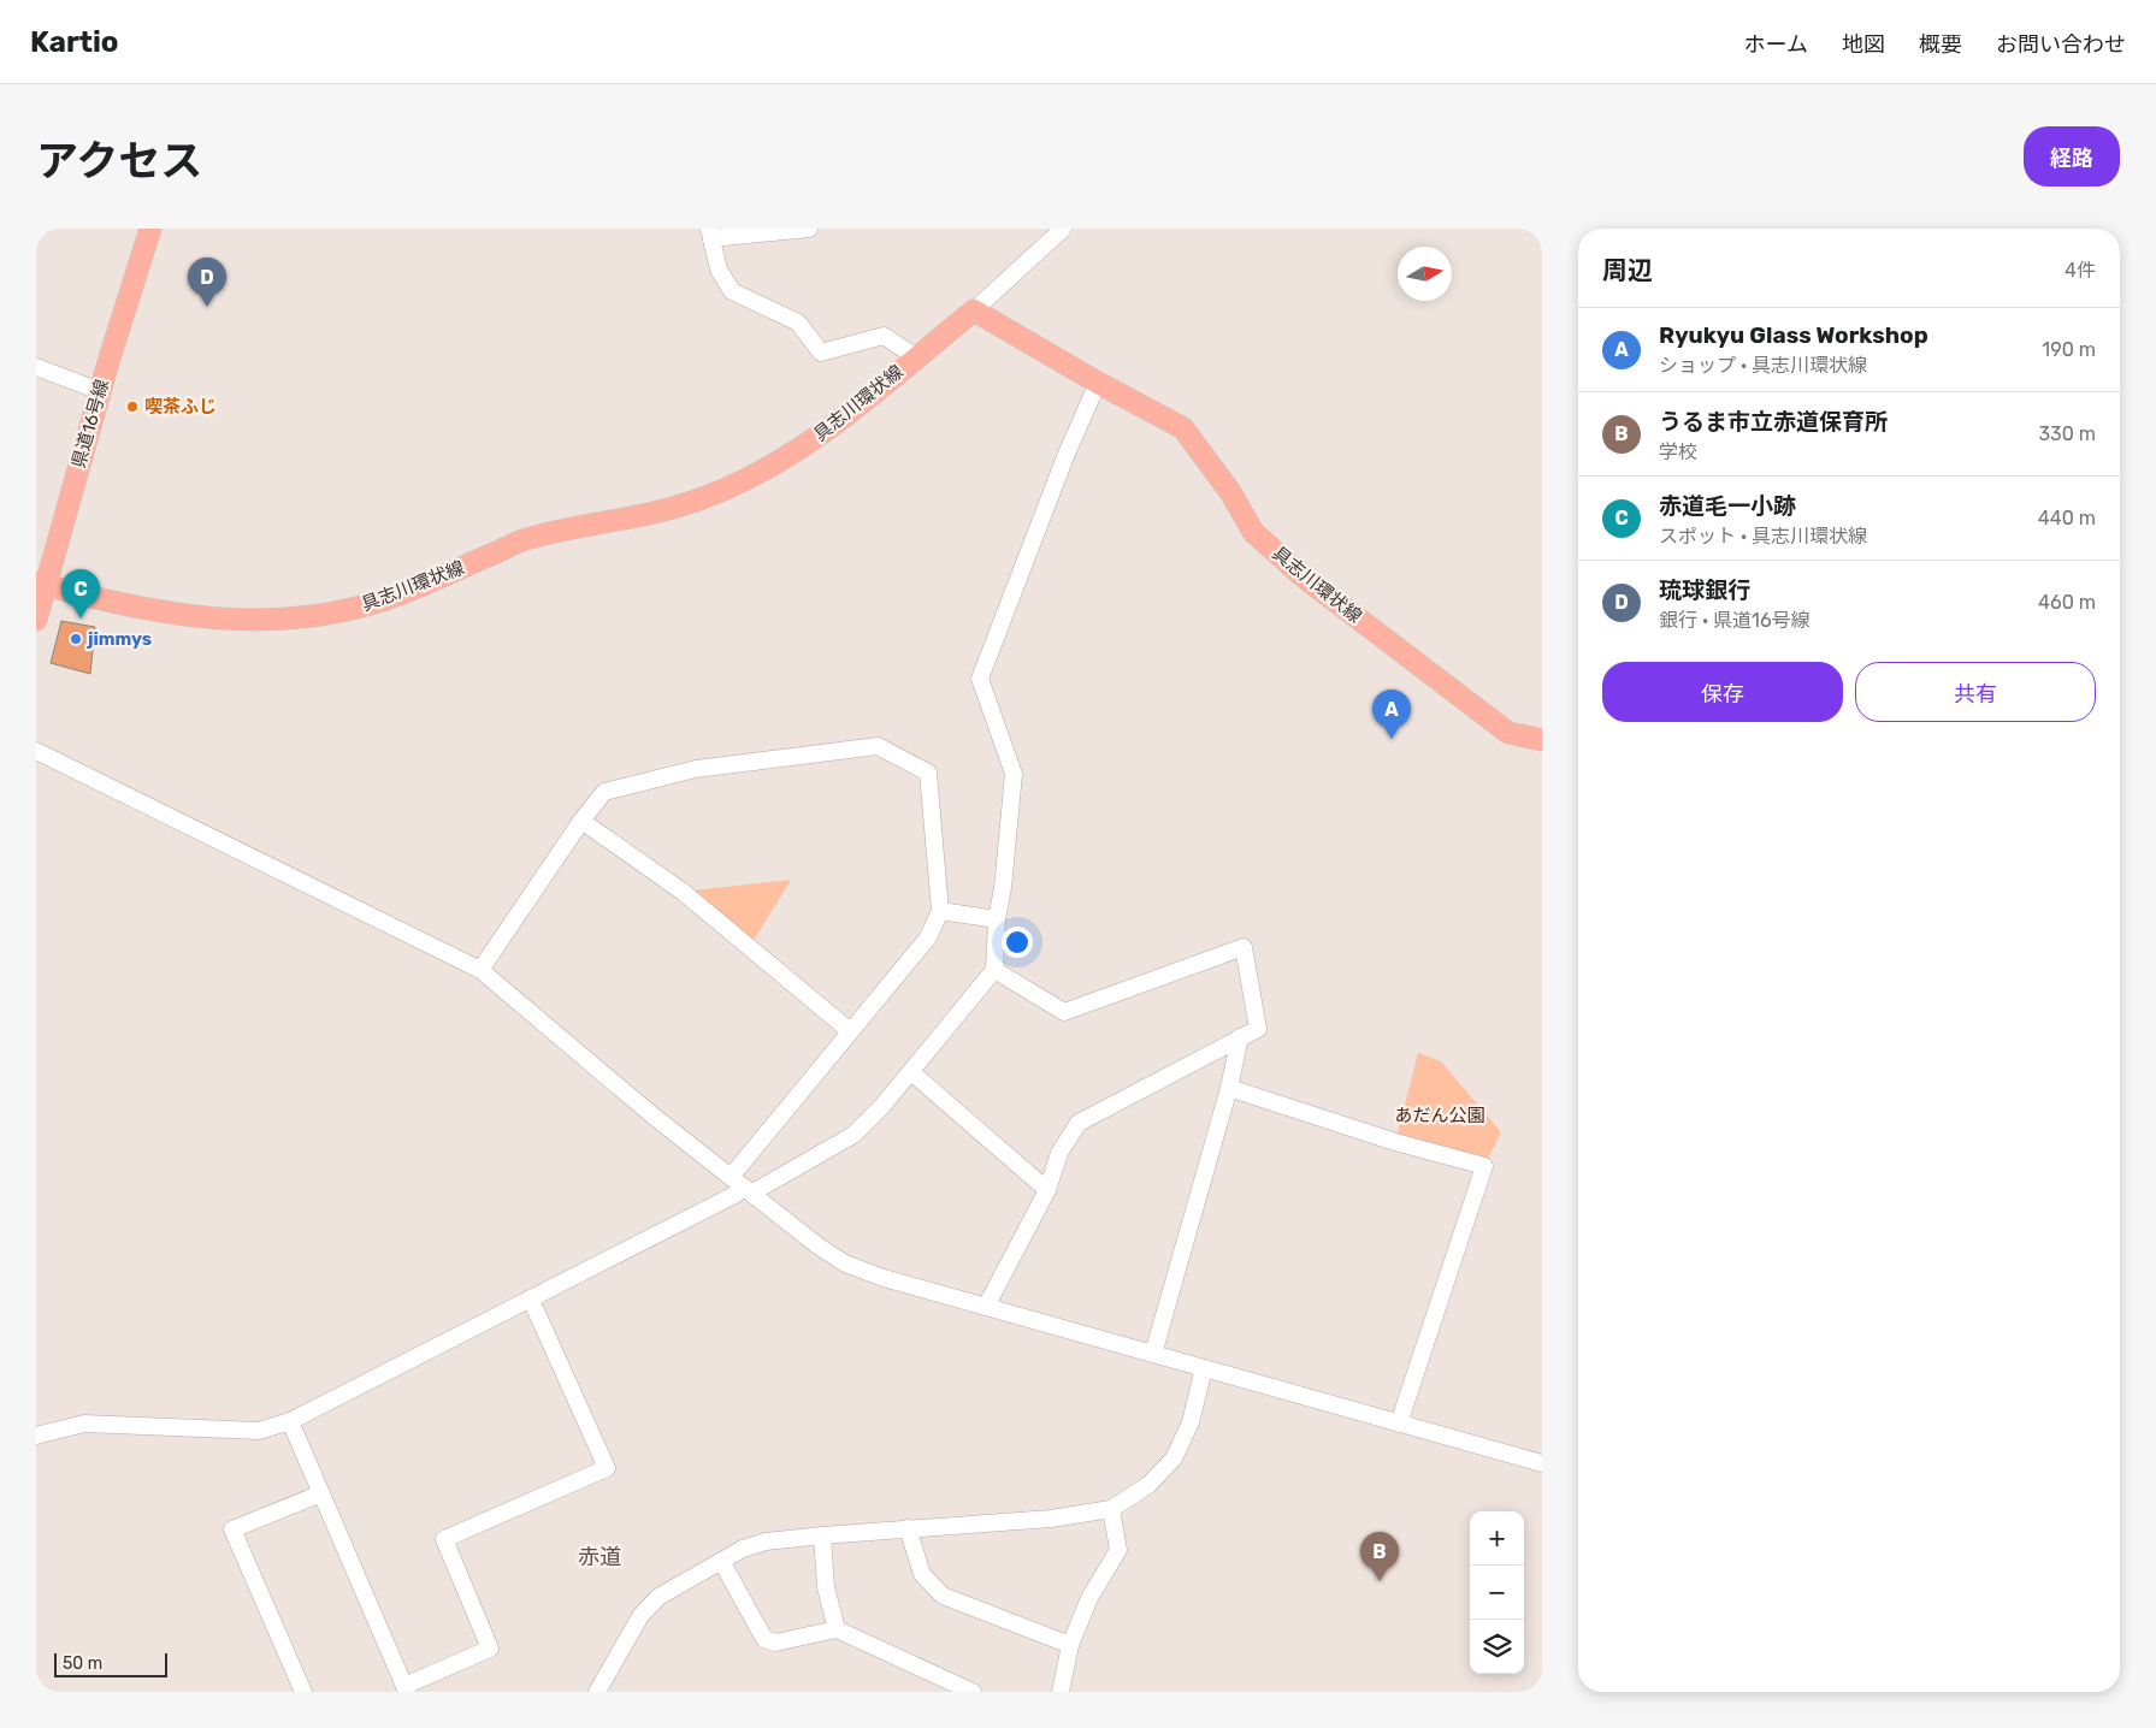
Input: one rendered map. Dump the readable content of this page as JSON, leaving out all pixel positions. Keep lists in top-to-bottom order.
{
  "streets": {
    "main road": ["具志川環状線", "県道16号線"]
  },
  "crossings": [
    ["具志川環状線", "県道16号線"]
  ],
  "districts": ["赤道"],
  "parks": ["あだん公園"],
  "places": ["喫茶ふじ", "jimmys"],
  "scale_bar": "50 m",
  "north": "right",
  "page": {
    "header": "Kartio",
    "nav": [
      "ホーム",
      "地図",
      "概要",
      "お問い合わせ"
    ],
    "title": "アクセス",
    "buttons": [
      "経路",
      ["保存", "共有"]
    ],
    "heading": ["周辺", "4件"],
    "pins": [
      "D",
      "C",
      "A",
      "B"
    ],
    "list": [
      {
        "mark": "A",
        "name": "Ryukyu Glass Workshop",
        "note": "ショップ · 具志川環状線",
        "value": "190 m"
      },
      {
        "mark": "B",
        "name": "うるま市立赤道保育所",
        "note": "学校",
        "value": "330 m"
      },
      {
        "mark": "C",
        "name": "赤道毛一小跡",
        "note": "スポット · 具志川環状線",
        "value": "440 m"
      },
      {
        "mark": "D",
        "name": "琉球銀行",
        "note": "銀行 · 県道16号線",
        "value": "460 m"
      }
    ],
    "map_buttons": ["+", "−"],
    "scale": "50 m"
  }
}
